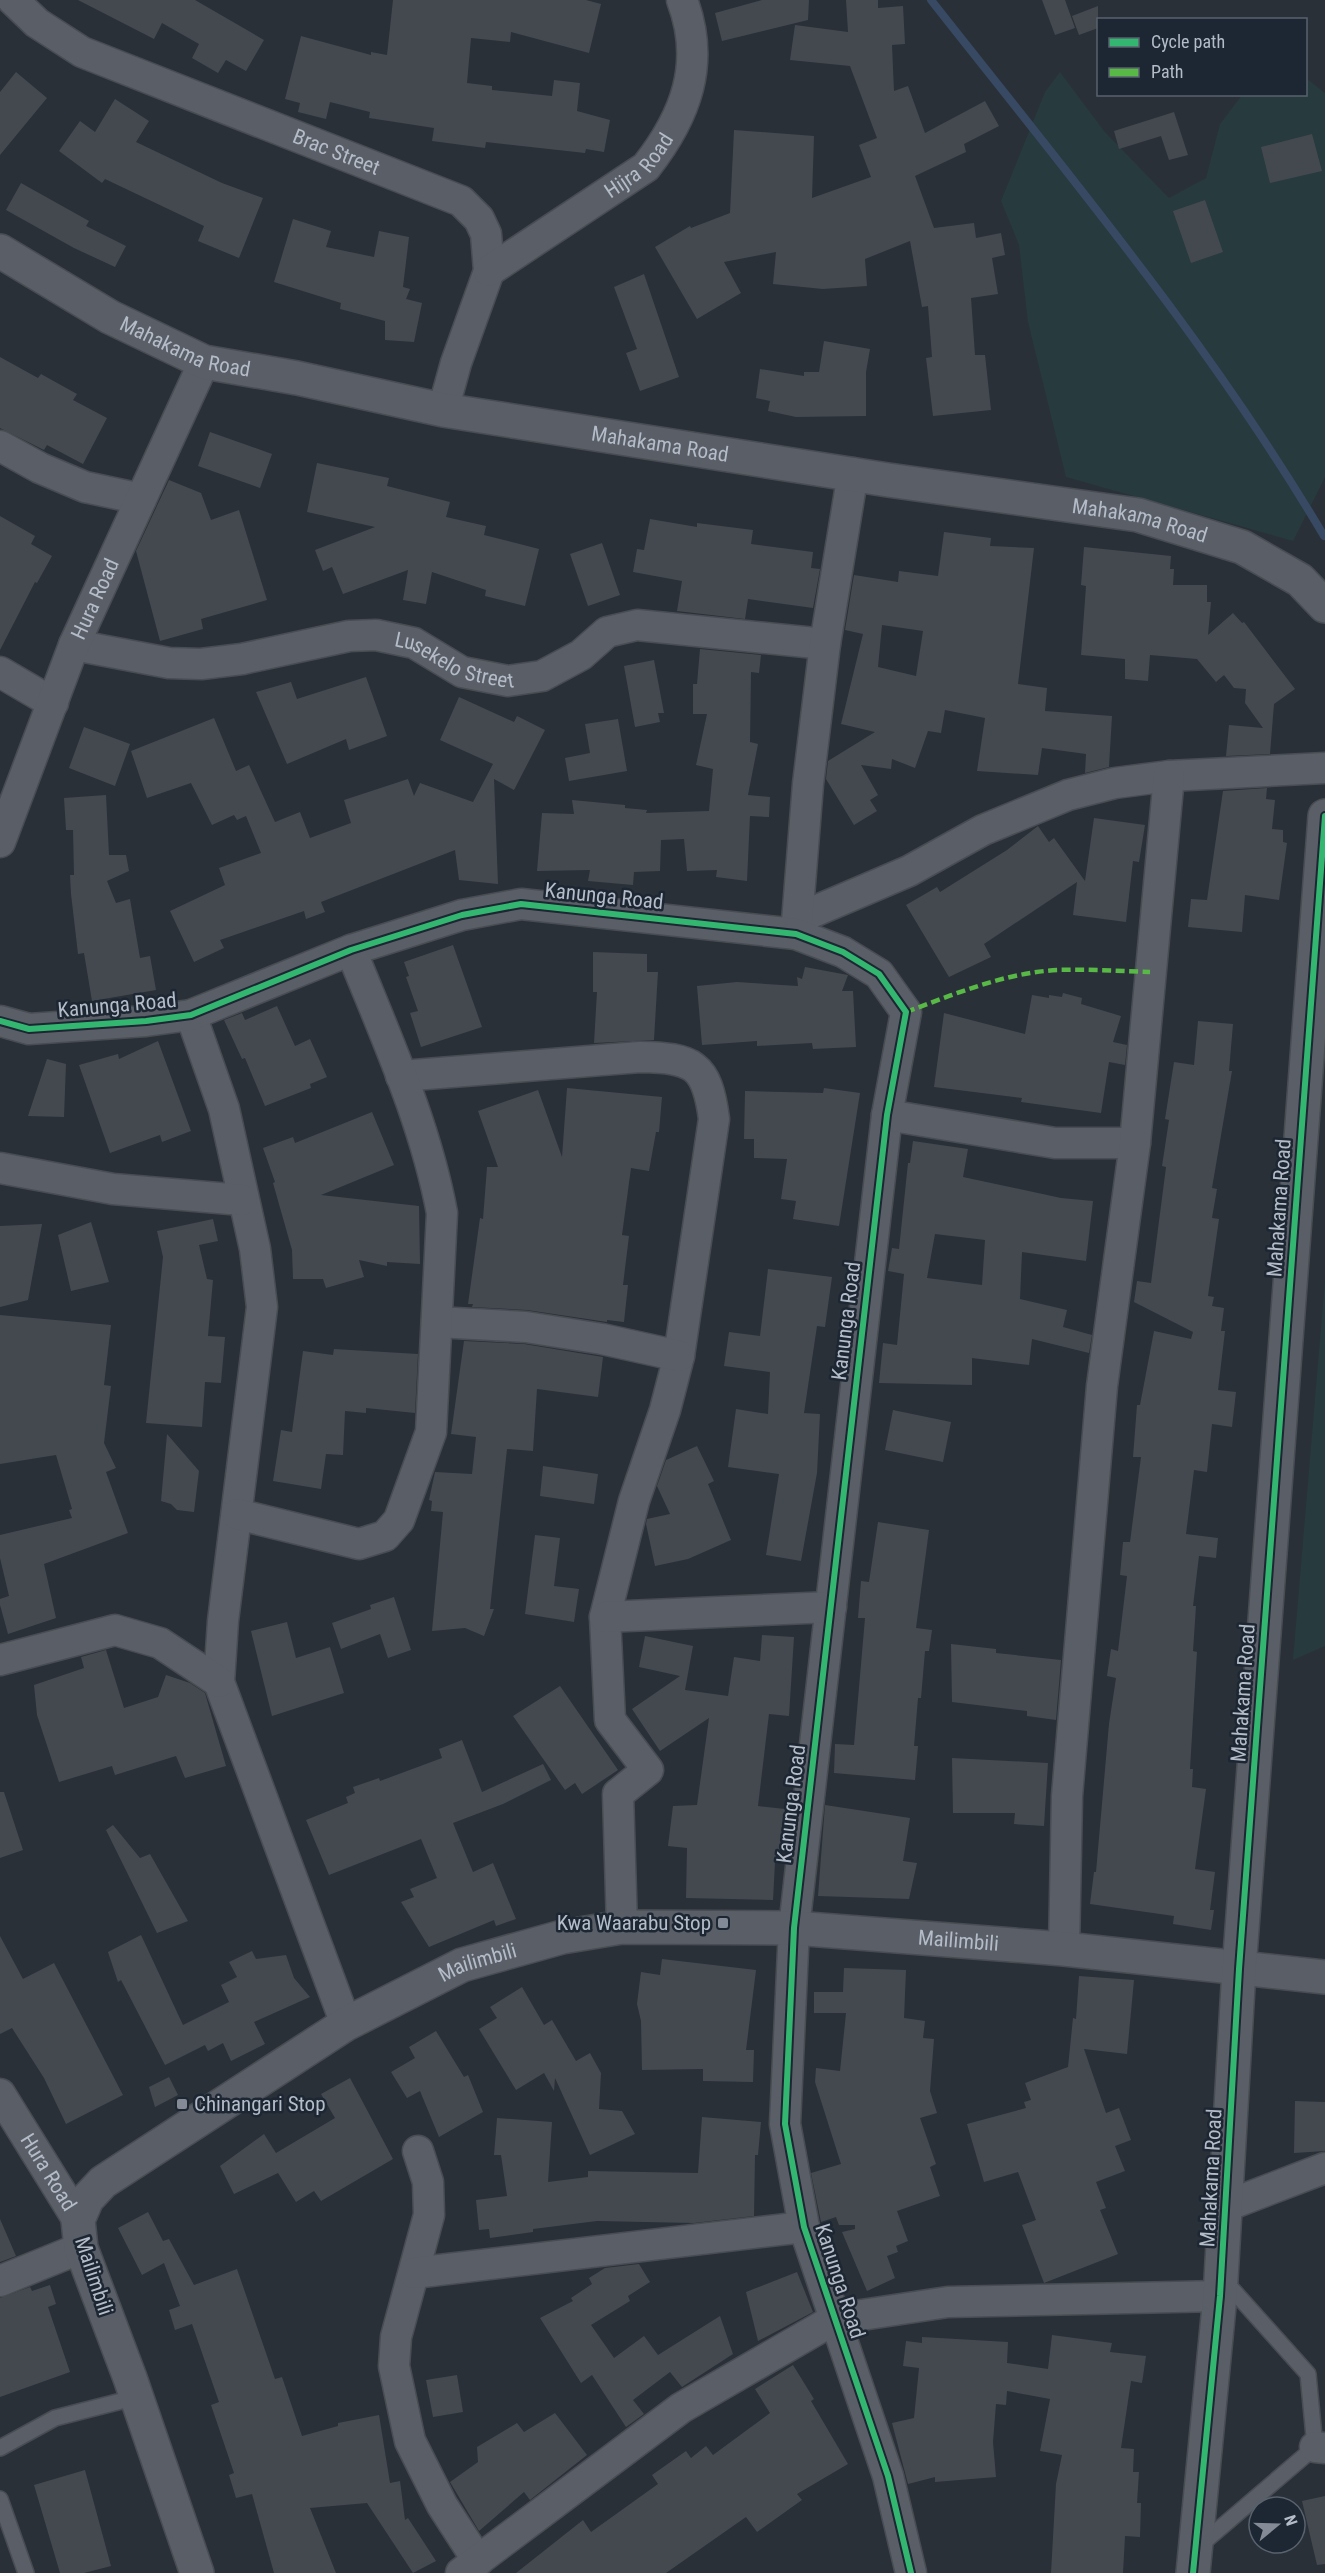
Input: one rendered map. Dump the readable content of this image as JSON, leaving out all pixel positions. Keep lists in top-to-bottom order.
{
  "streets": {
    "street": [
      "Brac Street",
      "Hijra Road",
      "Mahakama Road",
      "Hura Road",
      "Lusekelo Street",
      "Kanunga Road",
      "Mailimbili"
    ]
  },
  "crossings": [
    ["Brac Street", "Hijra Road"],
    ["Brac Street", "Mahakama Road"],
    ["Mahakama Road", "Hura Road"],
    ["Mahakama Road", "Mailimbili"],
    ["Hura Road", "Lusekelo Street"],
    ["Hura Road", "Mailimbili"],
    ["Kanunga Road", "Mailimbili"]
  ],
  "places": {
    "transit": ["Kwa Waarabu Stop", "Chinangari Stop"]
  },
  "legend": ["Cycle path", "Path"],
  "north": "right"
}
